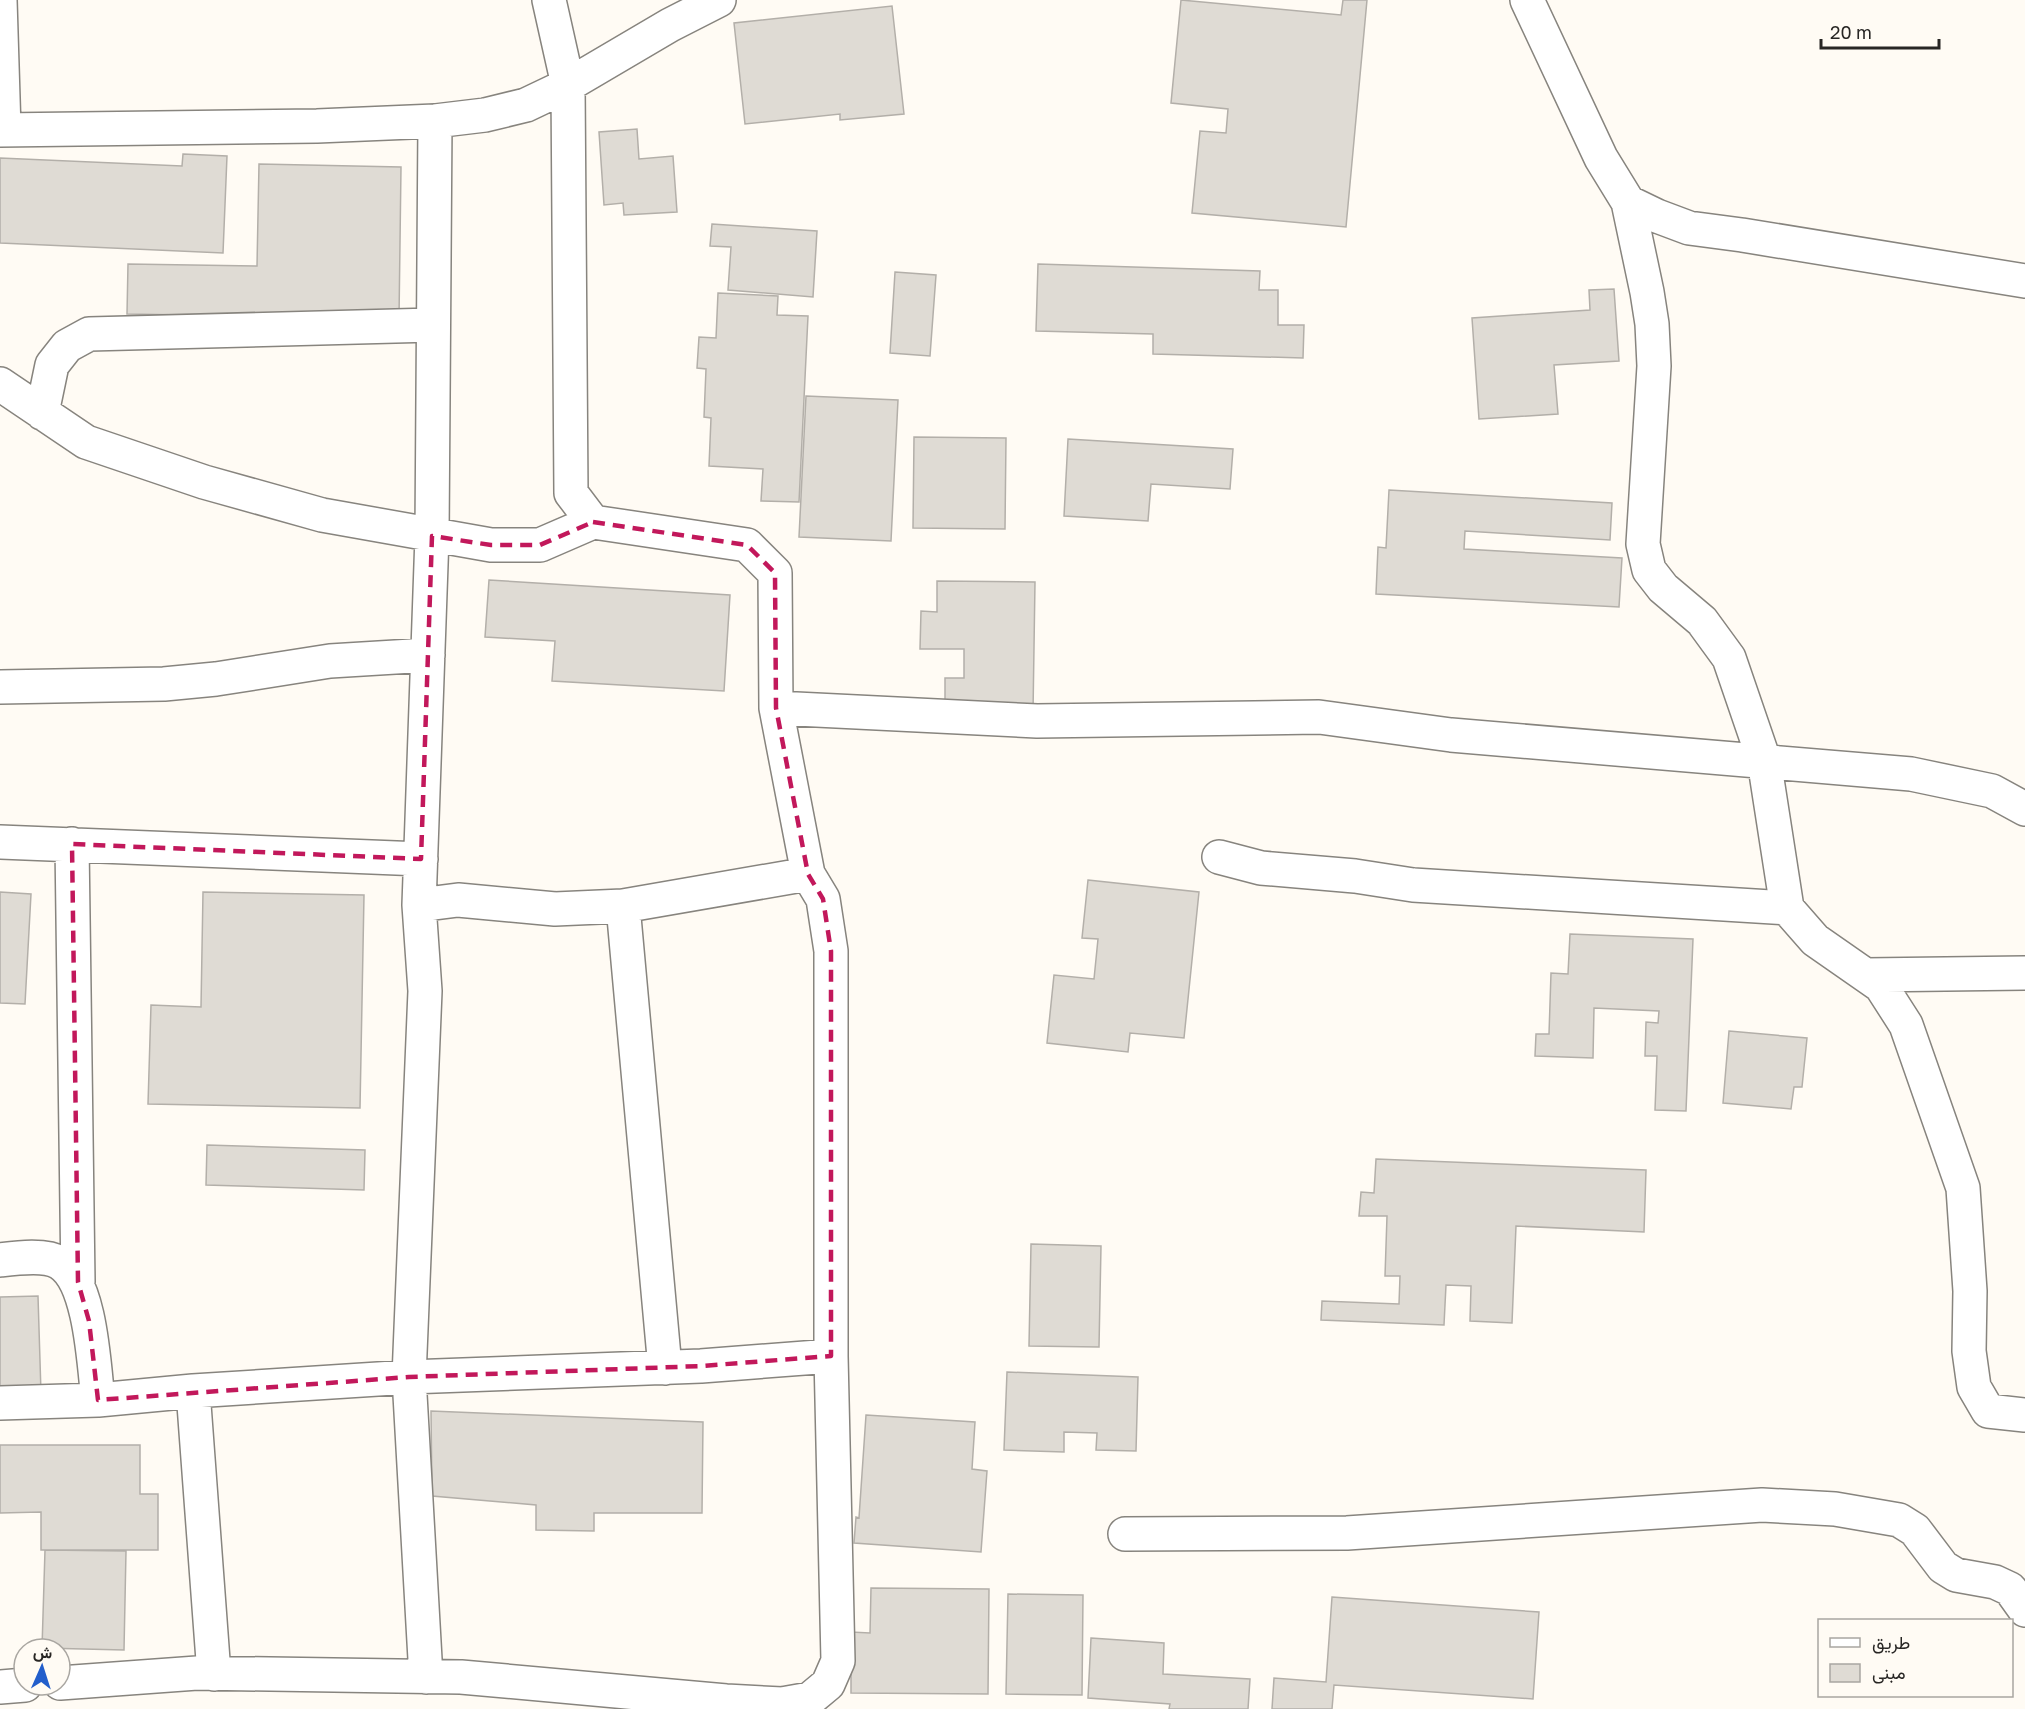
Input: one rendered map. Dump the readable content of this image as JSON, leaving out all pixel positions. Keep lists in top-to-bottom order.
{
  "legend": ["طريق", "مبنى"],
  "scale_bar": "20 m",
  "north": "top"
}
